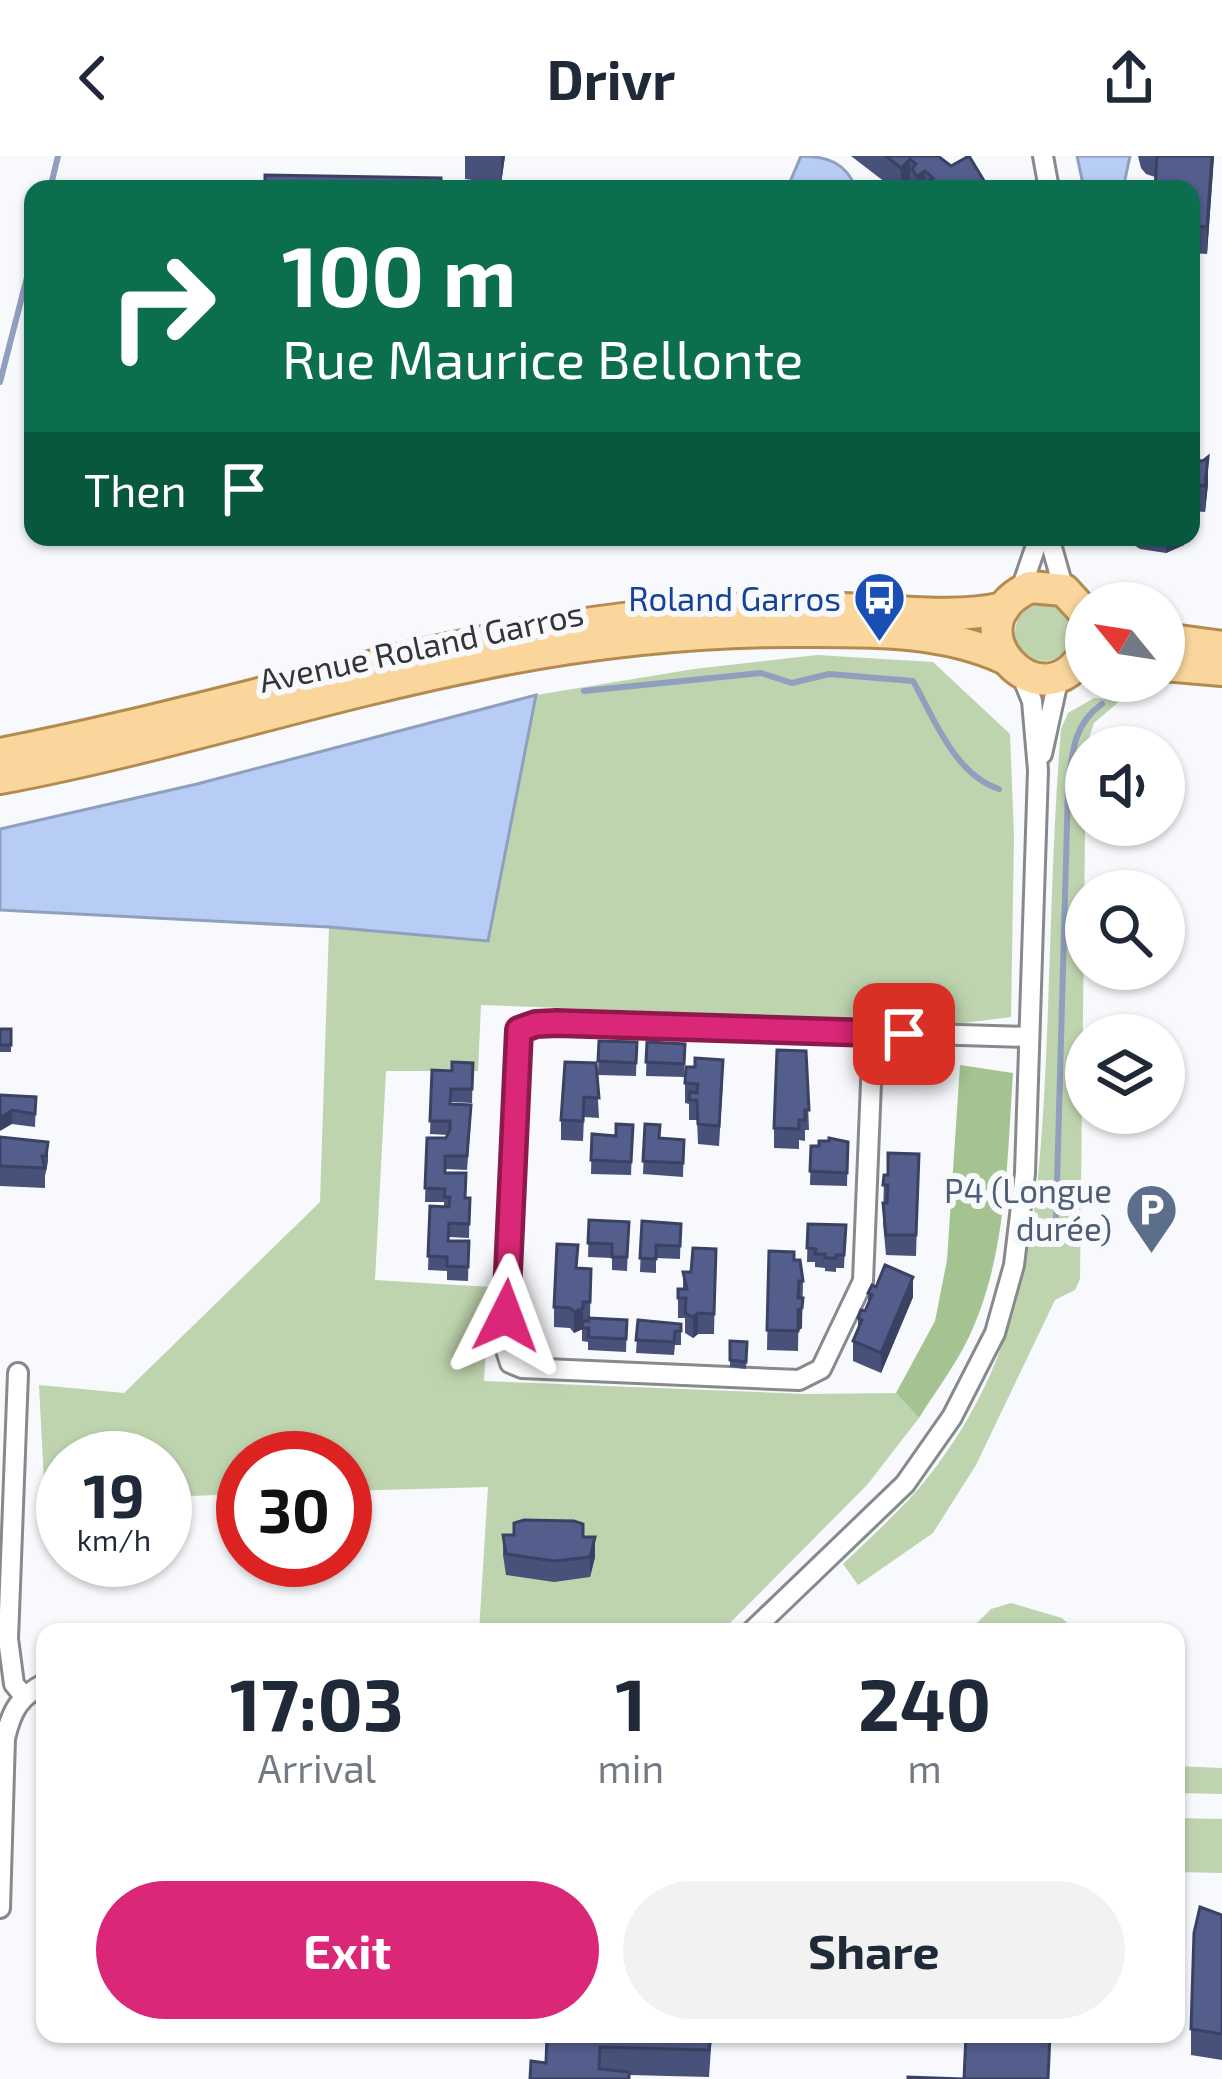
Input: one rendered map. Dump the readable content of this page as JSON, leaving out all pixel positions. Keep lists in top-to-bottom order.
{
  "streets": {
    "main road": ["Avenue Roland Garros"]
  },
  "places": {
    "bus stop": ["Roland Garros"],
    "parking": ["P4 (Longue durée)"]
  },
  "north": "top left",
  "page": {
    "header": "Drivr",
    "turn": ["100 m", "Rue Maurice Bellonte"],
    "then": "Then",
    "speed": "19 km/h",
    "limit": "30",
    "eta": [
      "17:03",
      "Arrival",
      "1",
      "min",
      "240",
      "m"
    ],
    "buttons": ["Exit", "Share"]
  }
}
